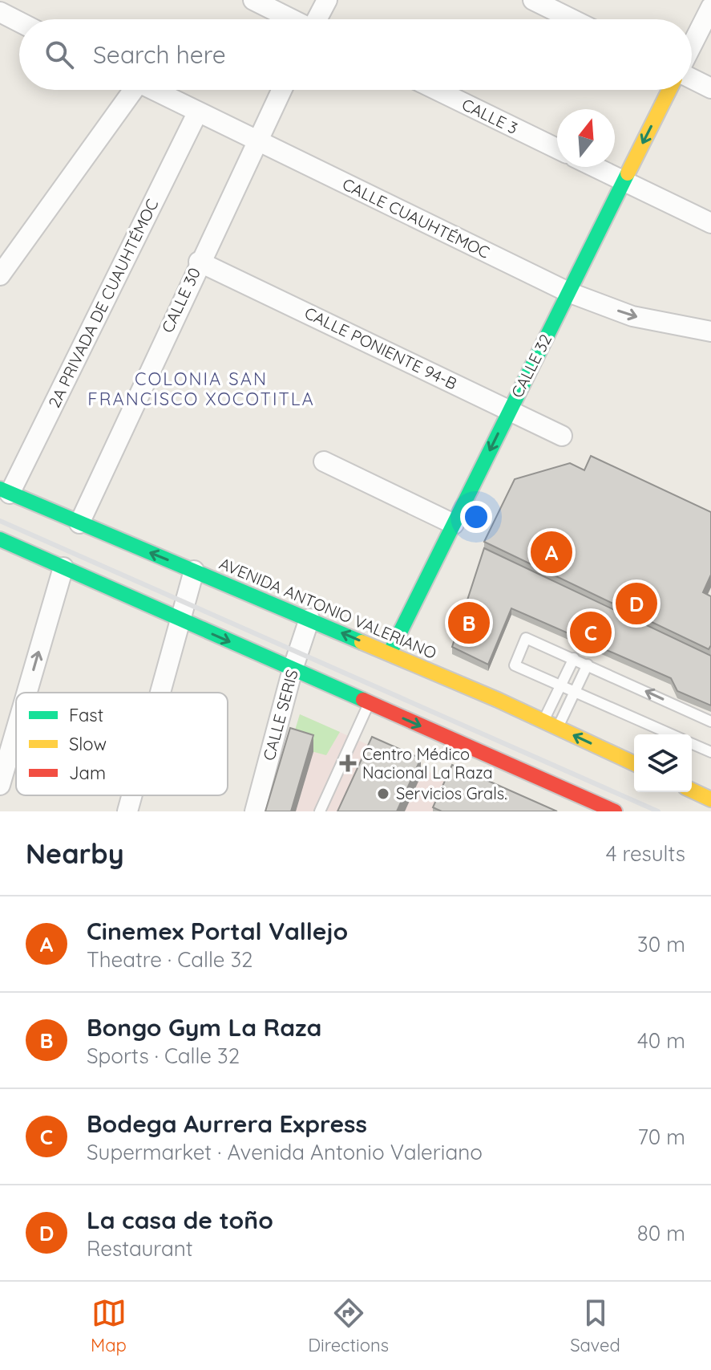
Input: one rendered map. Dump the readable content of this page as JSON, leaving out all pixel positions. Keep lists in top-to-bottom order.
{
  "streets": {
    "street": [
      "CALLE 3",
      "CALLE CUAUHTÉMOC",
      "CALLE 30",
      "2A PRIVADA DE CUAUHTÉMOC",
      "CALLE PONIENTE 94-B",
      "CALLE 32",
      "AVENIDA ANTONIO VALERIANO",
      "CALLE SERIS"
    ]
  },
  "crossings": [
    ["CALLE CUAUHTÉMOC", "CALLE 30"],
    ["CALLE CUAUHTÉMOC", "2A PRIVADA DE CUAUHTÉMOC"],
    ["CALLE CUAUHTÉMOC", "CALLE 32"],
    ["CALLE 30", "CALLE PONIENTE 94-B"],
    ["CALLE 30", "AVENIDA ANTONIO VALERIANO"],
    ["2A PRIVADA DE CUAUHTÉMOC", "AVENIDA ANTONIO VALERIANO"],
    ["CALLE PONIENTE 94-B", "CALLE 32"],
    ["CALLE 32", "AVENIDA ANTONIO VALERIANO"],
    ["AVENIDA ANTONIO VALERIANO", "CALLE SERIS"]
  ],
  "one_way": ["CALLE 32"],
  "districts": ["COLONIA SAN FRANCISCO XOCOTITLA"],
  "places": {
    "health": ["Centro Médico Nacional La Raza"],
    "other": ["Servicios Grals."]
  },
  "legend": ["Fast", "Slow", "Jam"],
  "north": "top",
  "page": {
    "search": "Search here",
    "pins": [
      "A",
      "D",
      "B",
      "C"
    ],
    "heading": ["Nearby", "4 results"],
    "list": [
      {
        "mark": "A",
        "name": "Cinemex Portal Vallejo",
        "note": "Theatre · Calle 32",
        "value": "30 m"
      },
      {
        "mark": "B",
        "name": "Bongo Gym La Raza",
        "note": "Sports · Calle 32",
        "value": "40 m"
      },
      {
        "mark": "C",
        "name": "Bodega Aurrera Express",
        "note": "Supermarket · Avenida Antonio Valeriano",
        "value": "70 m"
      },
      {
        "mark": "D",
        "name": "La casa de toño",
        "note": "Restaurant",
        "value": "80 m"
      }
    ],
    "nav": ["Map", "Directions", "Saved"]
  }
}
